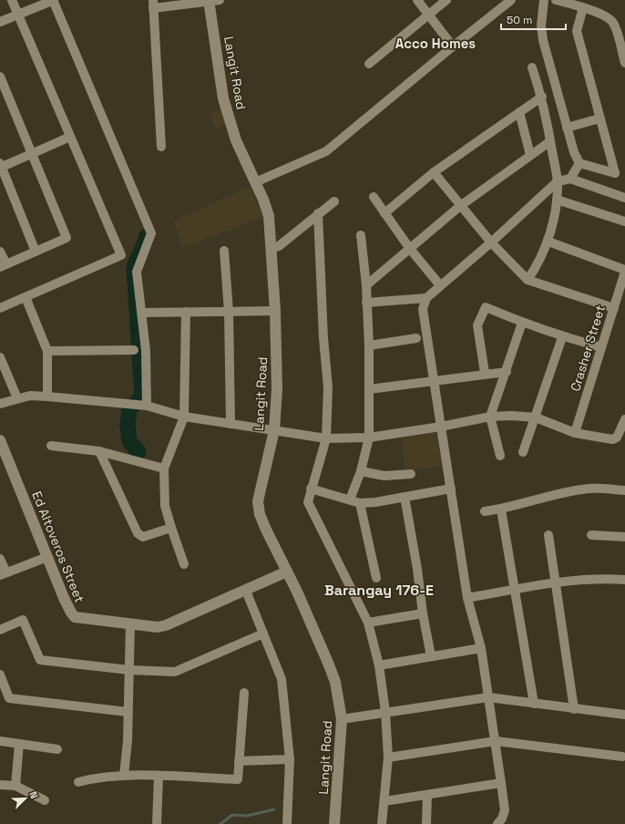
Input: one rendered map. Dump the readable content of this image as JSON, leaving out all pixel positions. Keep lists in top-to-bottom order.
{
  "streets": {
    "main road": ["Langit Road", "Ed Altoveros Street"],
    "street": ["Crasher Street"]
  },
  "crossings": [
    ["Langit Road", "Ed Altoveros Street"]
  ],
  "districts": ["Acco Homes", "Barangay 176-E"],
  "scale_bar": "50 m",
  "north": "top right"
}
